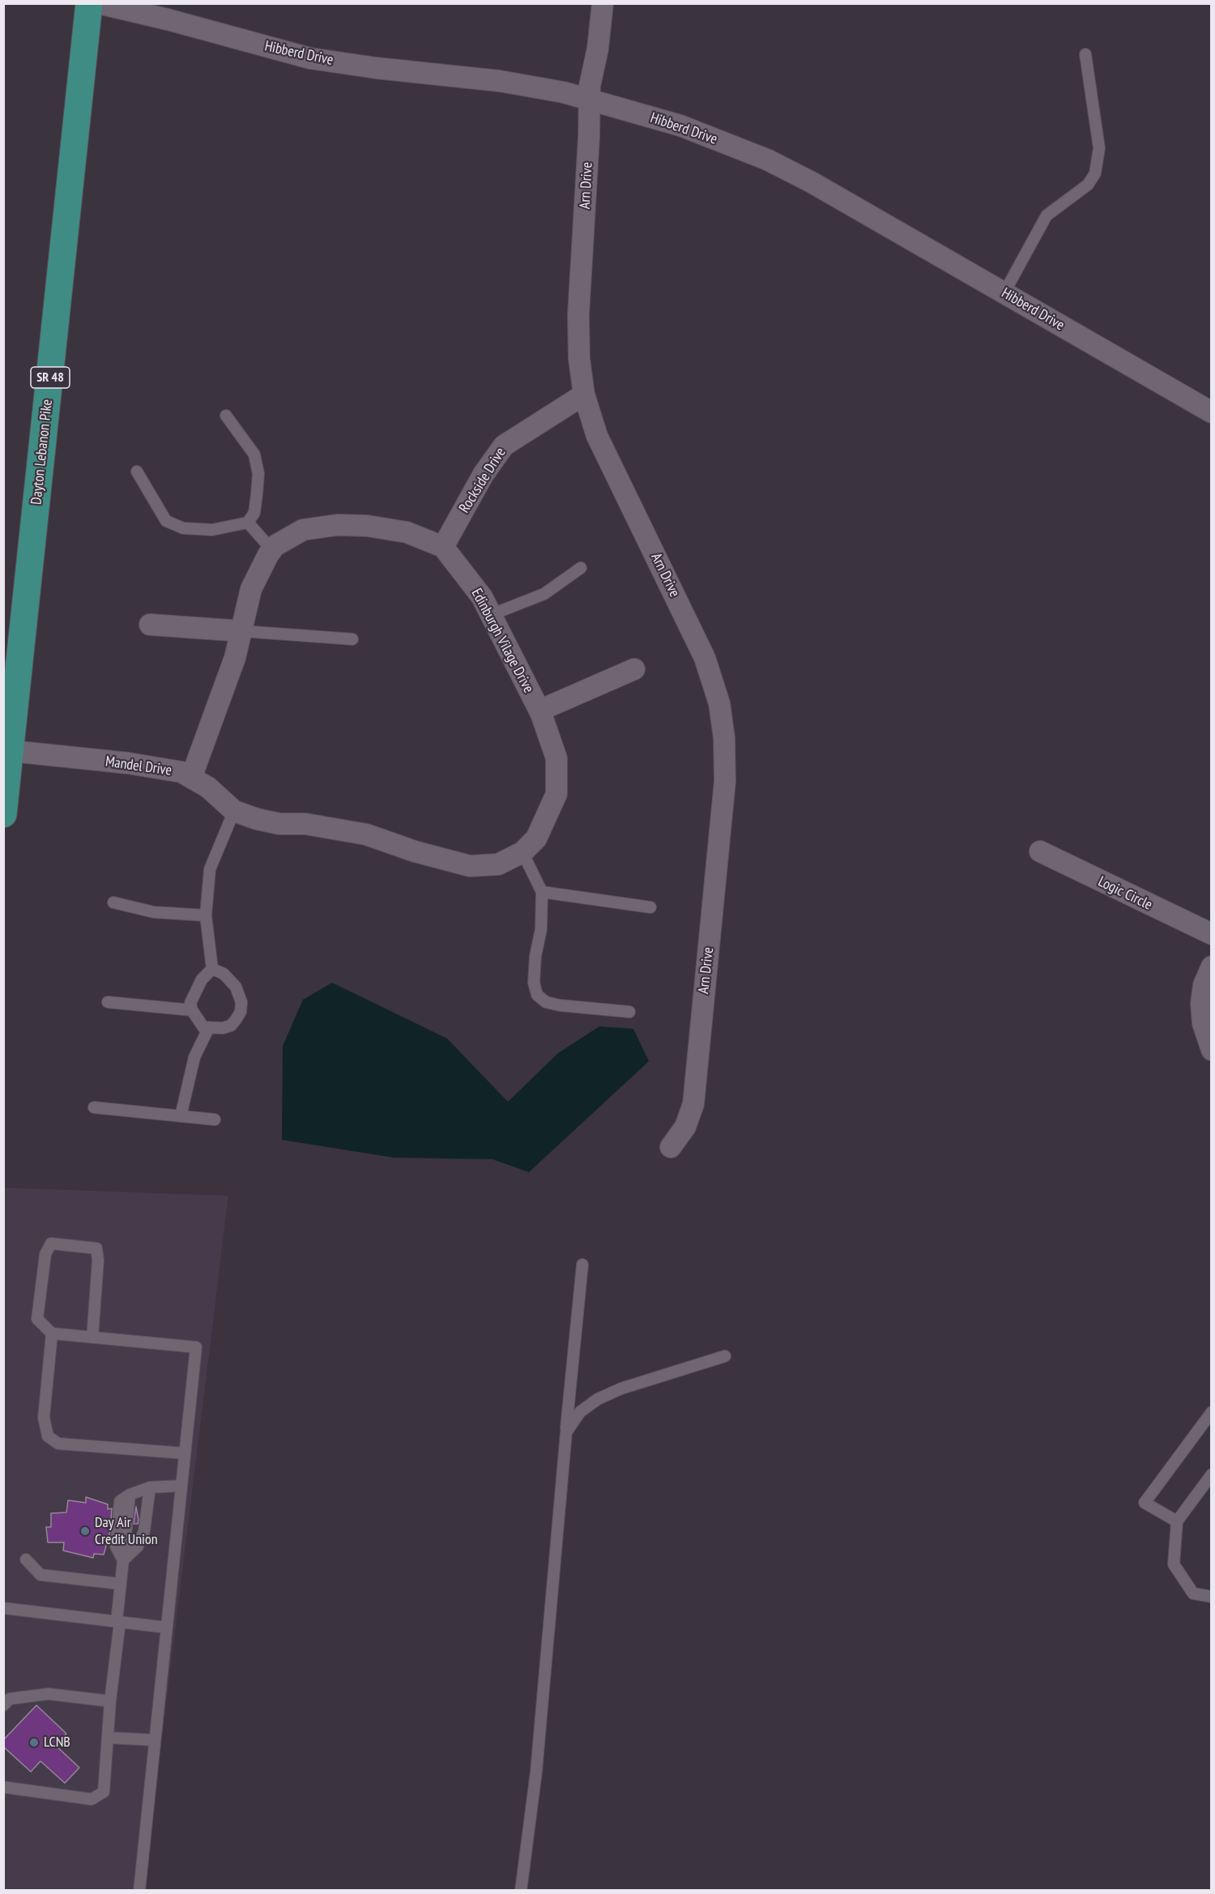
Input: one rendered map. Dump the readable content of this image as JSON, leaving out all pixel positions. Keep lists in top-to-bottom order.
{
  "streets": {
    "main road": ["SR 48", "Dayton Lebanon Pike"],
    "street": [
      "Hibberd Drive",
      "Arn Drive",
      "Rockside Drive",
      "Edinburgh Vilage Drive",
      "Mandel Drive",
      "Logic Circle"
    ]
  },
  "crossings": [
    ["Hibberd Drive", "Arn Drive"],
    ["Arn Drive", "Rockside Drive"],
    ["Dayton Lebanon Pike", "Mandel Drive"],
    ["Rockside Drive", "Edinburgh Vilage Drive"],
    ["Edinburgh Vilage Drive", "Mandel Drive"]
  ],
  "places": ["Day Air Credit Union", "LCNB"]
}
